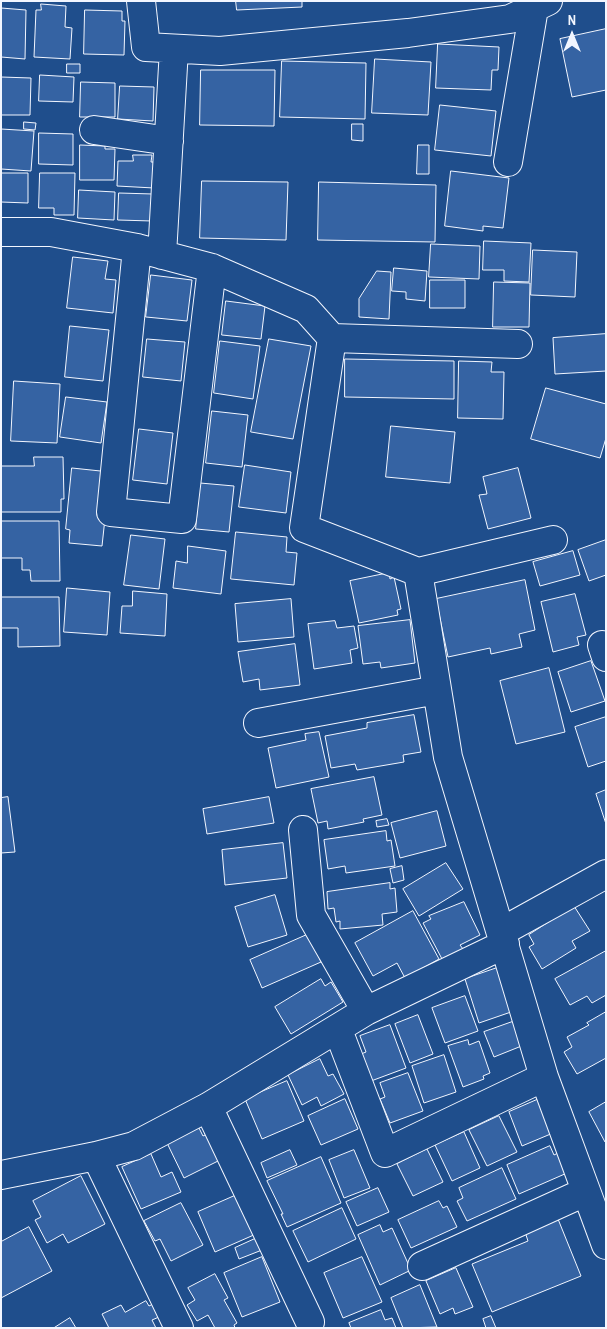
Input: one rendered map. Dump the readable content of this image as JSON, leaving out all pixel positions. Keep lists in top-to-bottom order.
{
  "north": "top"
}
